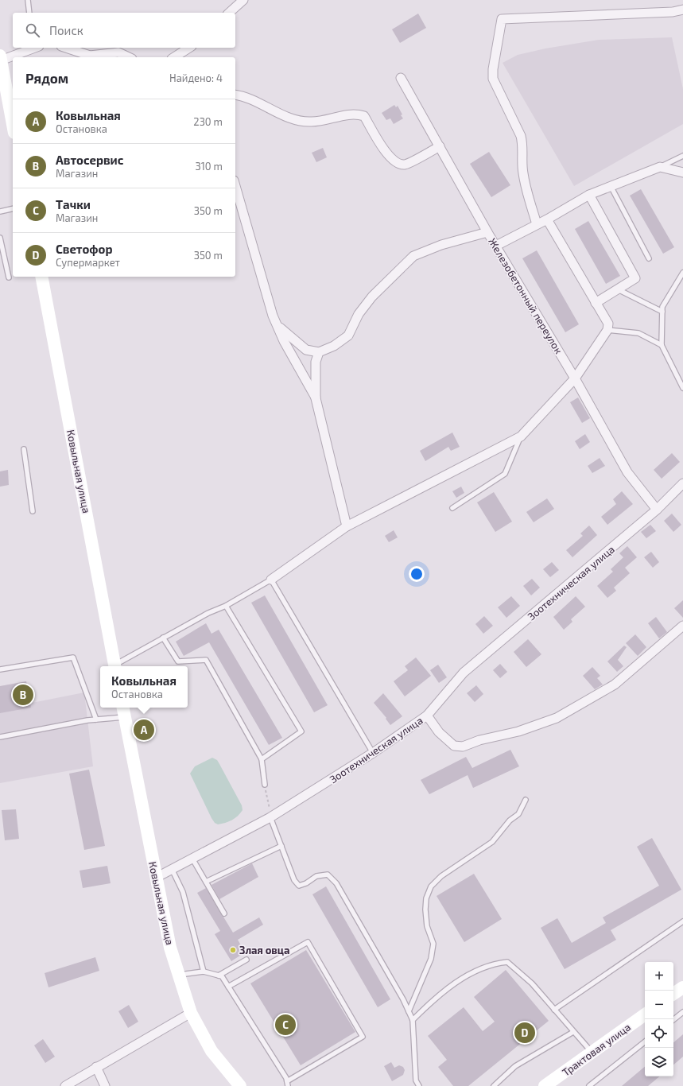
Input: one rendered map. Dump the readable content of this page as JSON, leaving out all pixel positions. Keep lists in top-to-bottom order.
{
  "streets": {
    "main road": ["Ковыльная улица", "Трактовая улица"],
    "street": ["Железобетонный переулок", "Зоотехническая улица"]
  },
  "crossings": [
    ["Железобетонный переулок", "Зоотехническая улица"],
    ["Ковыльная улица", "Зоотехническая улица"]
  ],
  "places": ["Злая овца"],
  "page": {
    "search": "Поиск",
    "heading": ["Рядом", "Найдено: 4"],
    "list": [
      {
        "mark": "A",
        "name": "Ковыльная",
        "note": "Остановка",
        "value": "230 m"
      },
      {
        "mark": "B",
        "name": "Автосервис",
        "note": "Магазин",
        "value": "310 m"
      },
      {
        "mark": "C",
        "name": "Тачки",
        "note": "Магазин",
        "value": "350 m"
      },
      {
        "mark": "D",
        "name": "Светофор",
        "note": "Супермаркет",
        "value": "350 m"
      }
    ],
    "popup": ["Ковыльная", "Остановка"],
    "pins": [
      "B",
      "A",
      "C",
      "D"
    ],
    "map_buttons": ["+", "−"]
  }
}
